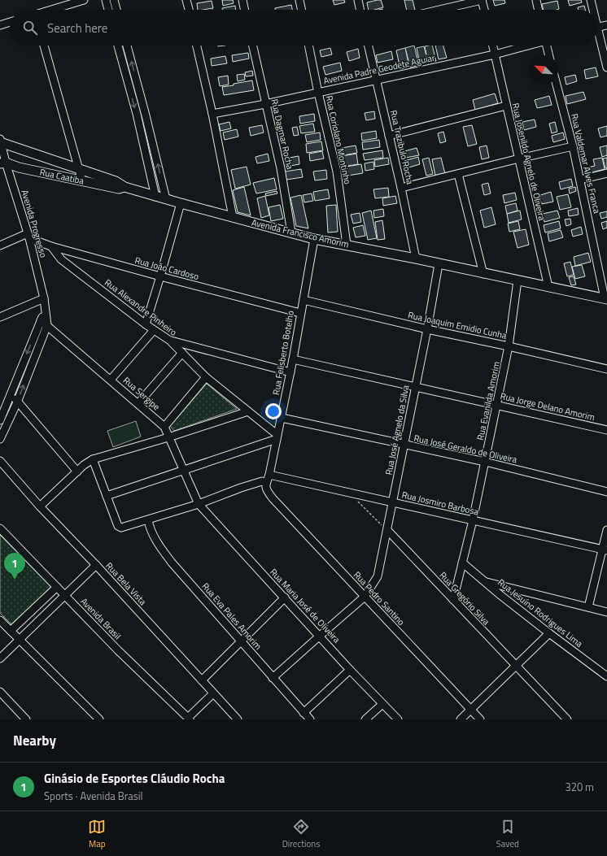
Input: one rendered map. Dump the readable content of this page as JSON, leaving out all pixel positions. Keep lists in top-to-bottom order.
{
  "streets": {
    "main road": ["Rua Caatiba", "Avenida Francisco Amorim"],
    "street": [
      "Avenida Padre Geodete Aguiar",
      "Rua Dagmar Rocha",
      "Rua Coriolano Montinho",
      "Rua Trazibulo Rocha",
      "Rua Josenildo Agnelo de Oliveira",
      "Rua Valdemar Alves Franca",
      "Avenida Progresso",
      "Rua João Cardoso",
      "Rua Alexandre Pinheiro",
      "Rua Joaquim Emidio Cunha",
      "Rua Felisberto Botelho",
      "Rua Sergipe",
      "Rua Evanilda Amorim",
      "Rua Jorge Delano Amorim",
      "Rua José Agnelo da Silva",
      "Rua José Geraldo de Oliveira",
      "Rua Josmiro Barbosa",
      "Rua Bela Vista",
      "Rua Pedro Santino",
      "Rua Gregório Silva",
      "Rua Maria José de Oliveira",
      "Rua Jesuíno Rodrigues Lima",
      "Rua Eva Pales Amorim",
      "Avenida Brasil"
    ]
  },
  "crossings": [
    ["Avenida Padre Geodete Aguiar", "Rua Dagmar Rocha"],
    ["Avenida Padre Geodete Aguiar", "Rua Coriolano Montinho"],
    ["Avenida Padre Geodete Aguiar", "Rua Trazibulo Rocha"],
    ["Avenida Padre Geodete Aguiar", "Rua Josenildo Agnelo de Oliveira"],
    ["Rua Dagmar Rocha", "Avenida Francisco Amorim"],
    ["Rua Coriolano Montinho", "Avenida Francisco Amorim"],
    ["Rua Trazibulo Rocha", "Avenida Francisco Amorim"],
    ["Rua Josenildo Agnelo de Oliveira", "Avenida Francisco Amorim"],
    ["Rua Valdemar Alves Franca", "Avenida Francisco Amorim"],
    ["Rua Caatiba", "Avenida Progresso"],
    ["Rua Caatiba", "Avenida Francisco Amorim"],
    ["Avenida Progresso", "Avenida Francisco Amorim"],
    ["Avenida Progresso", "Rua João Cardoso"],
    ["Avenida Progresso", "Rua Sergipe"],
    ["Avenida Francisco Amorim", "Rua Felisberto Botelho"],
    ["Avenida Francisco Amorim", "Rua Evanilda Amorim"],
    ["Avenida Francisco Amorim", "Rua José Agnelo da Silva"],
    ["Rua João Cardoso", "Rua Alexandre Pinheiro"],
    ["Rua João Cardoso", "Rua Felisberto Botelho"],
    ["Rua Alexandre Pinheiro", "Rua Felisberto Botelho"],
    ["Rua Joaquim Emidio Cunha", "Rua Felisberto Botelho"],
    ["Rua Joaquim Emidio Cunha", "Rua Evanilda Amorim"],
    ["Rua Joaquim Emidio Cunha", "Rua José Agnelo da Silva"],
    ["Rua Felisberto Botelho", "Rua Jorge Delano Amorim"],
    ["Rua Felisberto Botelho", "Rua José Geraldo de Oliveira"],
    ["Rua Felisberto Botelho", "Rua Josmiro Barbosa"],
    ["Rua Felisberto Botelho", "Rua Pedro Santino"],
    ["Rua Sergipe", "Rua Maria José de Oliveira"],
    ["Rua Evanilda Amorim", "Rua Jorge Delano Amorim"],
    ["Rua Evanilda Amorim", "Rua José Geraldo de Oliveira"],
    ["Rua Evanilda Amorim", "Rua Josmiro Barbosa"],
    ["Rua Evanilda Amorim", "Rua Gregório Silva"],
    ["Rua Evanilda Amorim", "Rua Jesuíno Rodrigues Lima"],
    ["Rua Jorge Delano Amorim", "Rua José Agnelo da Silva"],
    ["Rua José Agnelo da Silva", "Rua José Geraldo de Oliveira"],
    ["Rua José Agnelo da Silva", "Rua Josmiro Barbosa"],
    ["Rua José Agnelo da Silva", "Rua Pedro Santino"],
    ["Rua José Agnelo da Silva", "Rua Gregório Silva"],
    ["Rua José Agnelo da Silva", "Rua Maria José de Oliveira"],
    ["Rua José Agnelo da Silva", "Rua Eva Pales Amorim"]
  ],
  "north": "top left",
  "page": {
    "search": "Search here",
    "pins": "1",
    "heading": "Nearby",
    "list": [
      {
        "mark": "1",
        "name": "Ginásio de Esportes Cláudio Rocha",
        "note": "Sports · Avenida Brasil",
        "value": "320 m"
      }
    ],
    "nav": ["Map", "Directions", "Saved"]
  }
}
